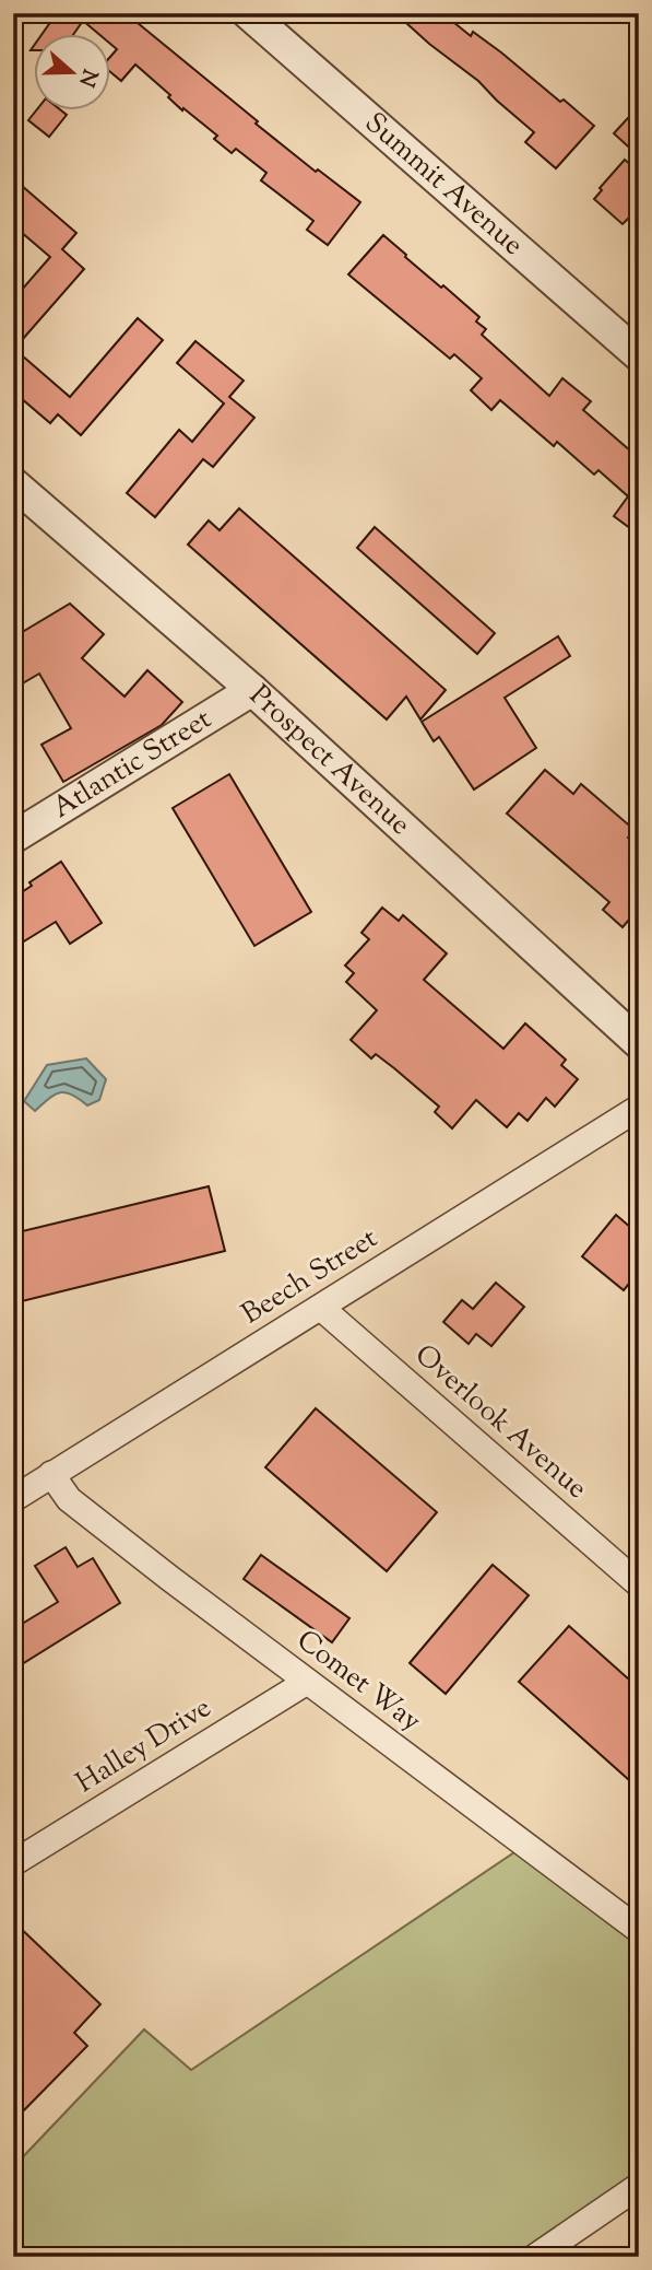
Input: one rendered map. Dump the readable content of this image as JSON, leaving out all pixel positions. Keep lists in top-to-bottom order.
{
  "streets": {
    "street": [
      "Summit Avenue",
      "Prospect Avenue",
      "Atlantic Street",
      "Beech Street",
      "Overlook Avenue",
      "Comet Way",
      "Halley Drive"
    ]
  },
  "crossings": [
    ["Prospect Avenue", "Atlantic Street"],
    ["Beech Street", "Overlook Avenue"],
    ["Beech Street", "Comet Way"],
    ["Comet Way", "Halley Drive"]
  ],
  "north": "right"
}
